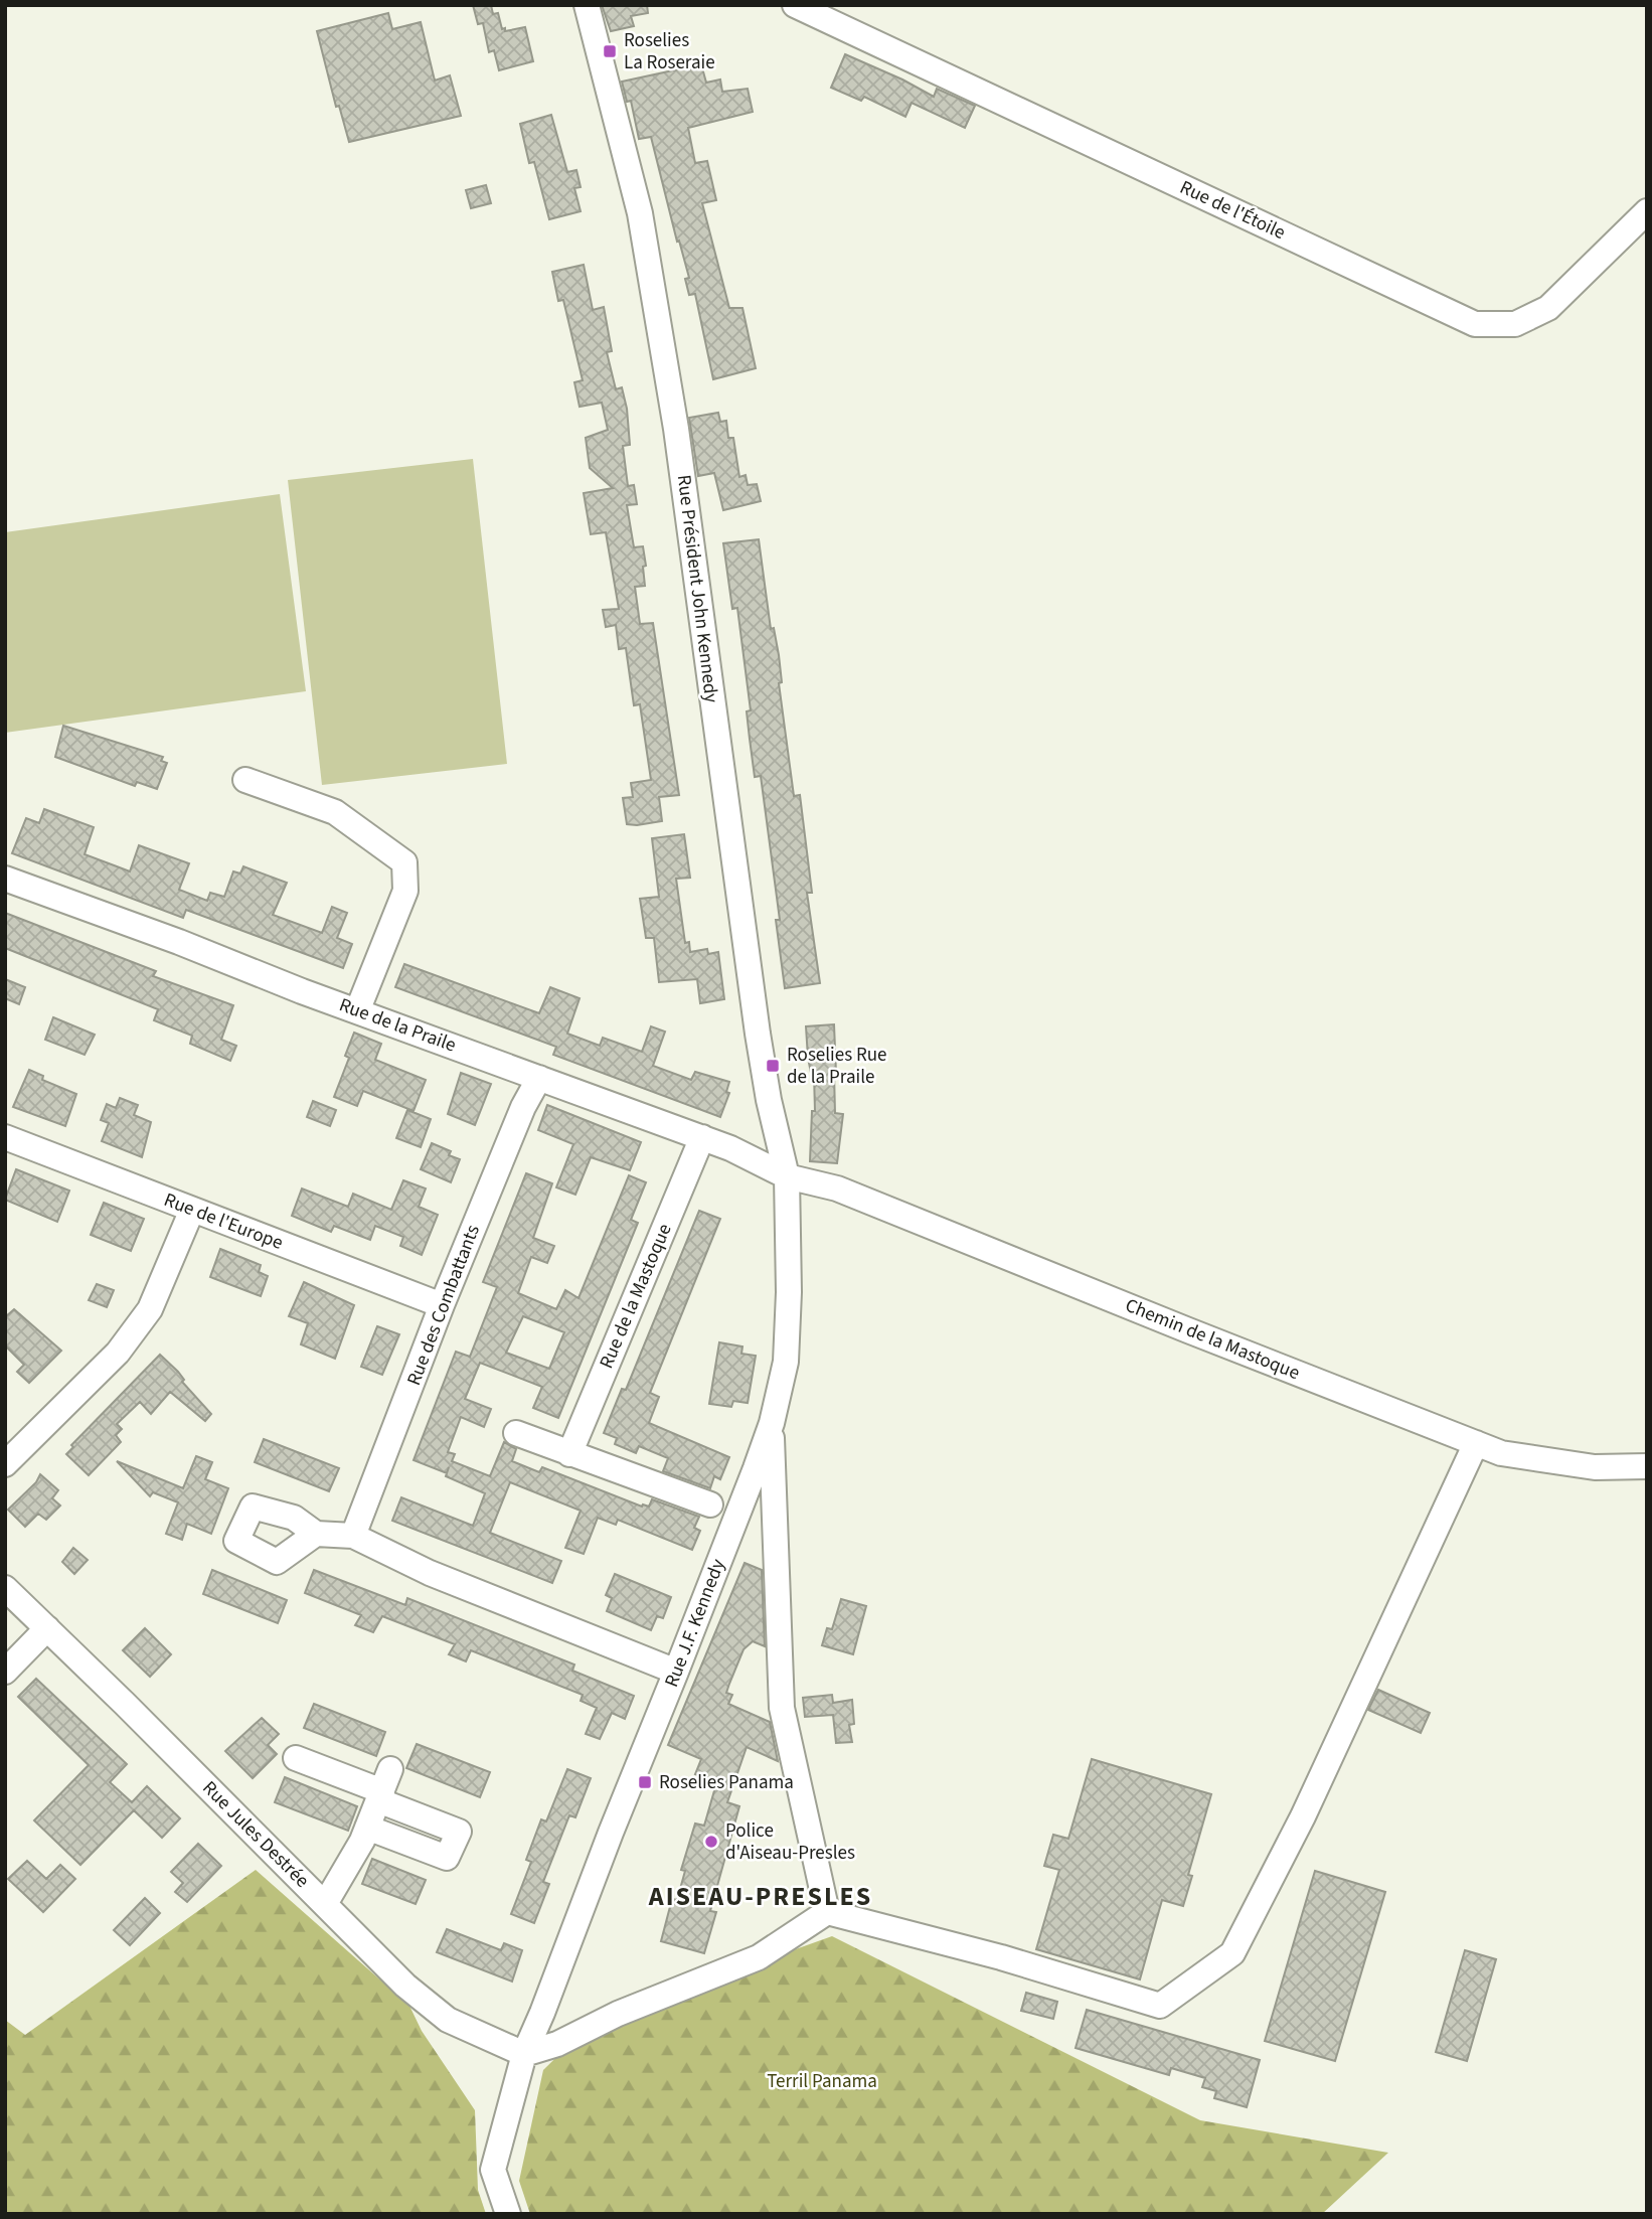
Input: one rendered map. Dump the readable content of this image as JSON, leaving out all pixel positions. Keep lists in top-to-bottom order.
{
  "streets": {
    "street": [
      "Rue de l'Étoile",
      "Rue Président John Kennedy",
      "Rue de la Praile",
      "Rue de l'Europe",
      "Rue de la Mastoque",
      "Rue des Combattants",
      "Chemin de la Mastoque",
      "Rue J.F. Kennedy",
      "Rue Jules Destrée"
    ]
  },
  "crossings": [
    ["Rue Président John Kennedy", "Rue de la Praile"],
    ["Rue Président John Kennedy", "Chemin de la Mastoque"],
    ["Rue Président John Kennedy", "Rue J.F. Kennedy"],
    ["Rue de la Praile", "Rue de la Mastoque"],
    ["Rue de la Praile", "Rue des Combattants"],
    ["Rue de la Praile", "Chemin de la Mastoque"],
    ["Rue de la Praile", "Rue J.F. Kennedy"],
    ["Rue de l'Europe", "Rue des Combattants"],
    ["Chemin de la Mastoque", "Rue J.F. Kennedy"],
    ["Rue J.F. Kennedy", "Rue Jules Destrée"]
  ],
  "districts": ["AISEAU-PRESLES"],
  "parks": ["Terril Panama"],
  "places": {
    "transit": ["Roselies La Roseraie", "Roselies Rue de la Praile", "Roselies Panama"],
    "other": ["Police d'Aiseau-Presles"]
  }
}
